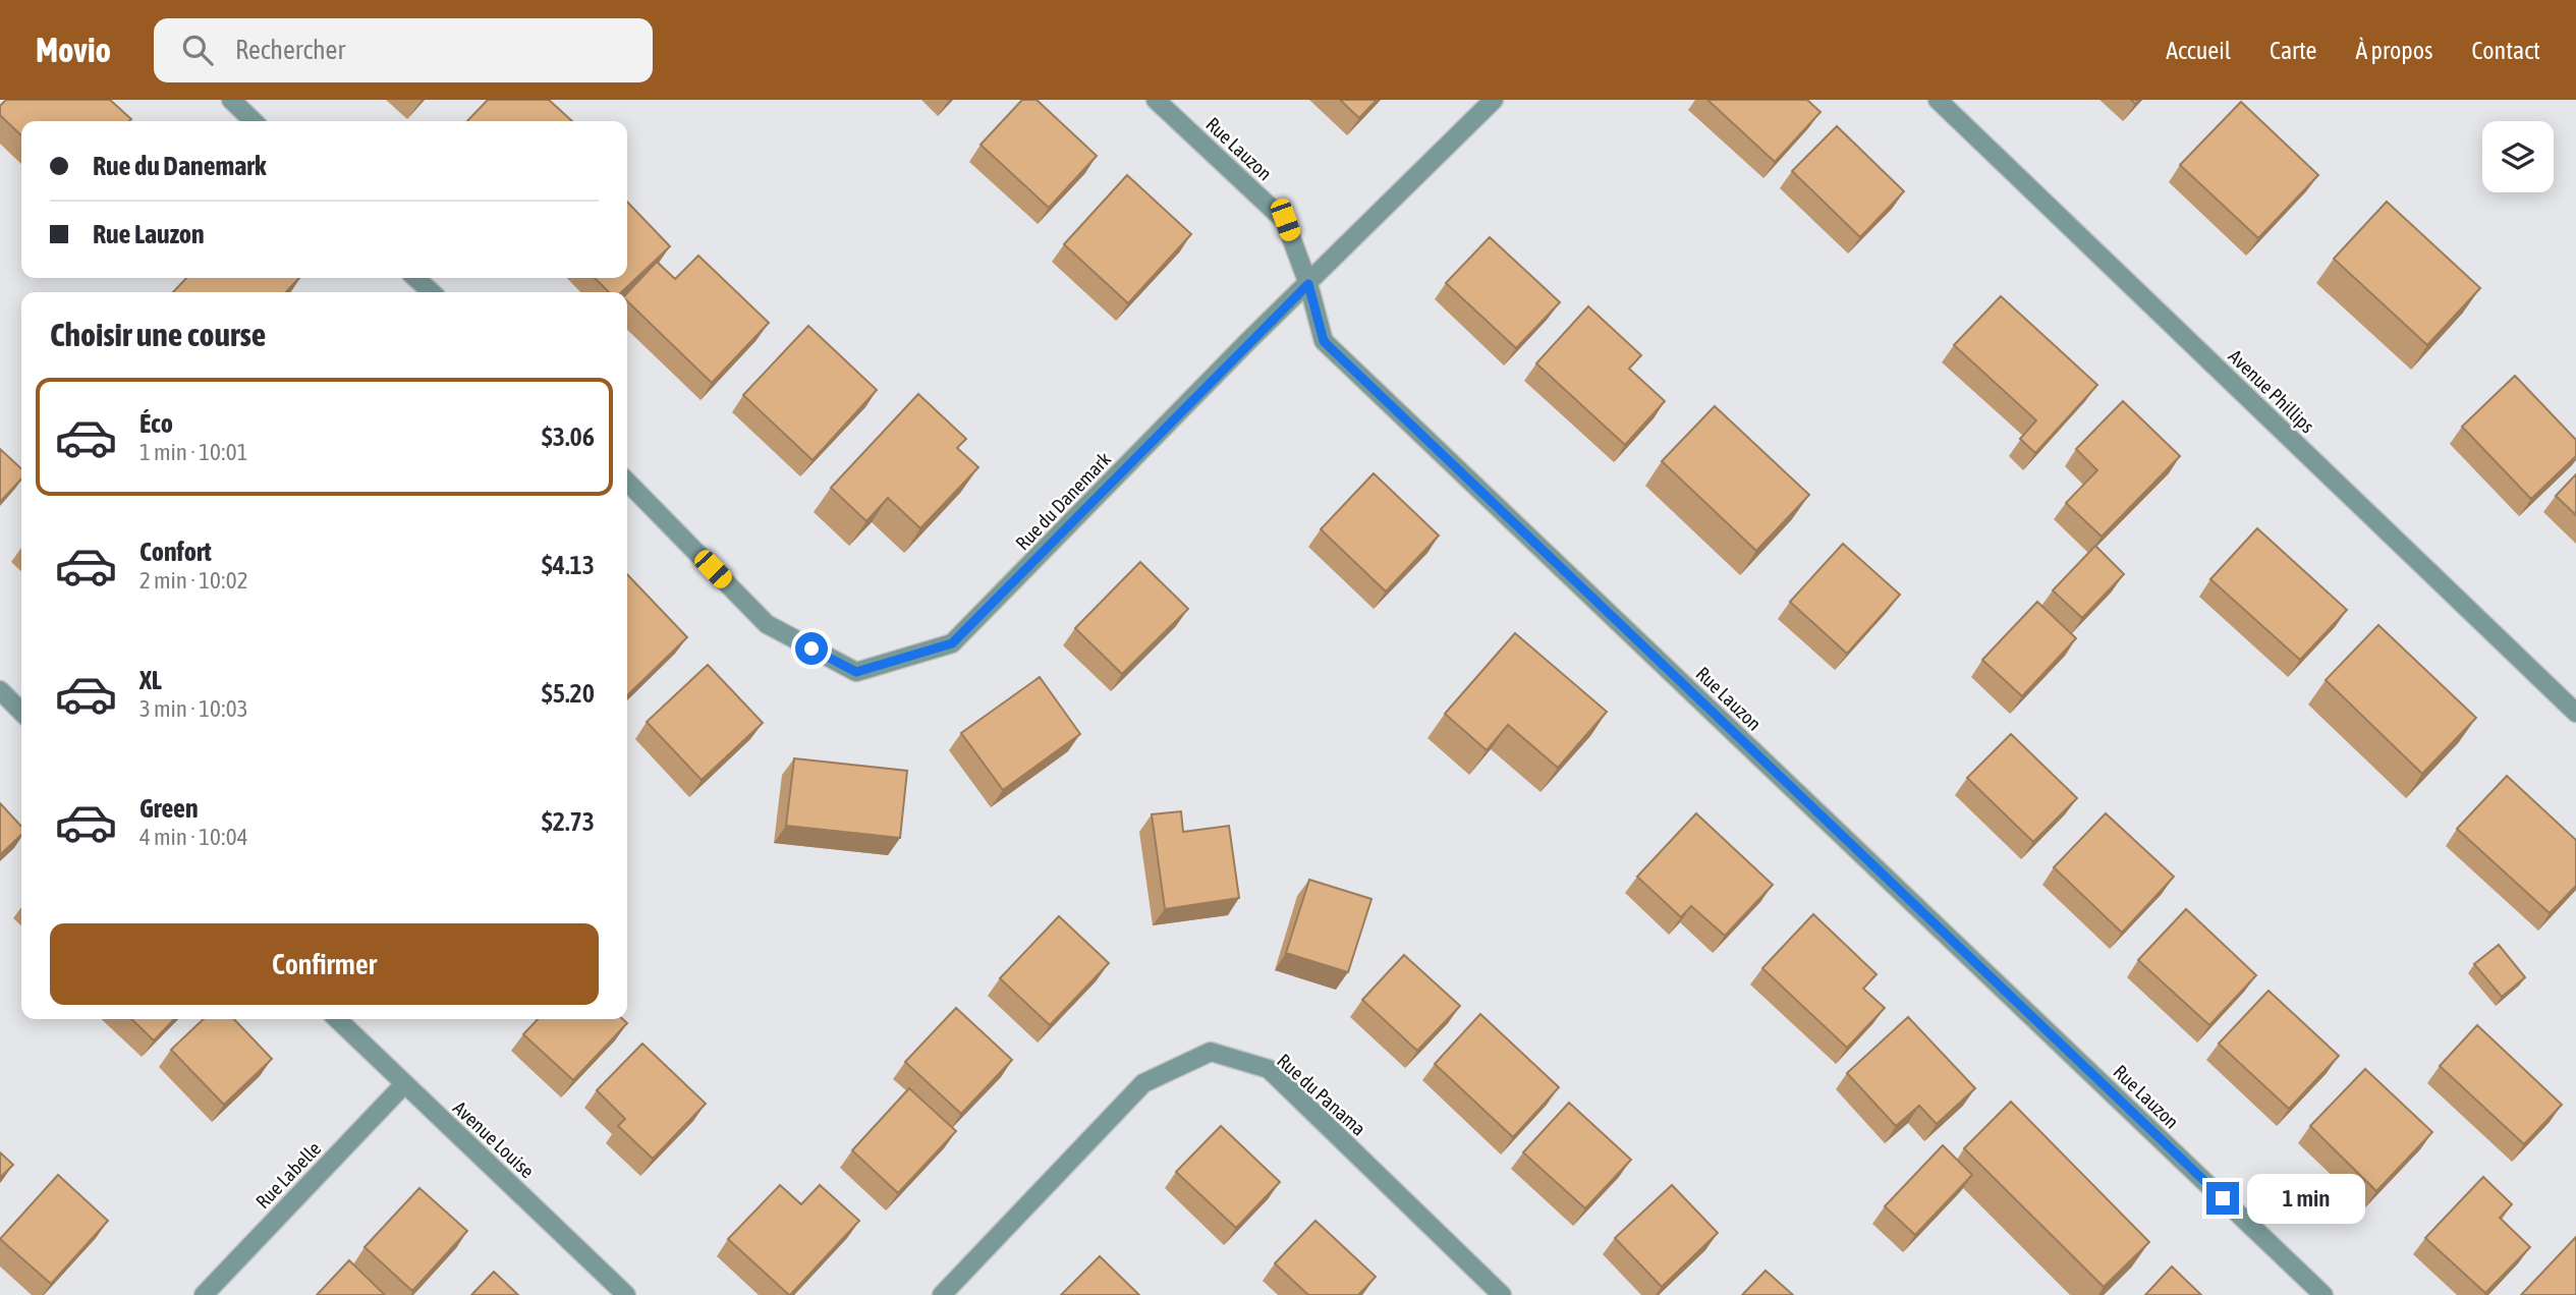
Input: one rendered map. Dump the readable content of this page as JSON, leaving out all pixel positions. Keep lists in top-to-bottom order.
{
  "streets": {
    "street": [
      "Rue Lauzon",
      "Avenue Phillips",
      "Rue du Danemark",
      "Rue du Panama",
      "Avenue Louise",
      "Rue Labelle"
    ]
  },
  "crossings": [
    ["Rue Lauzon", "Rue du Danemark"],
    ["Avenue Louise", "Rue Labelle"]
  ],
  "page": {
    "header": "Movio",
    "search": "Rechercher",
    "nav": [
      "Accueil",
      "Carte",
      "À propos",
      "Contact"
    ],
    "banner": ["Rue du Danemark", "Rue Lauzon"],
    "heading": "Choisir une course",
    "list": [
      {
        "name": "Éco",
        "note": "1 min · 10:01",
        "value": "$3.06"
      },
      {
        "name": "Confort",
        "note": "2 min · 10:02",
        "value": "$4.13"
      },
      {
        "name": "XL",
        "note": "3 min · 10:03",
        "value": "$5.20"
      },
      {
        "name": "Green",
        "note": "4 min · 10:04",
        "value": "$2.73"
      }
    ],
    "buttons": "Confirmer",
    "bubble": "1 min"
  }
}
